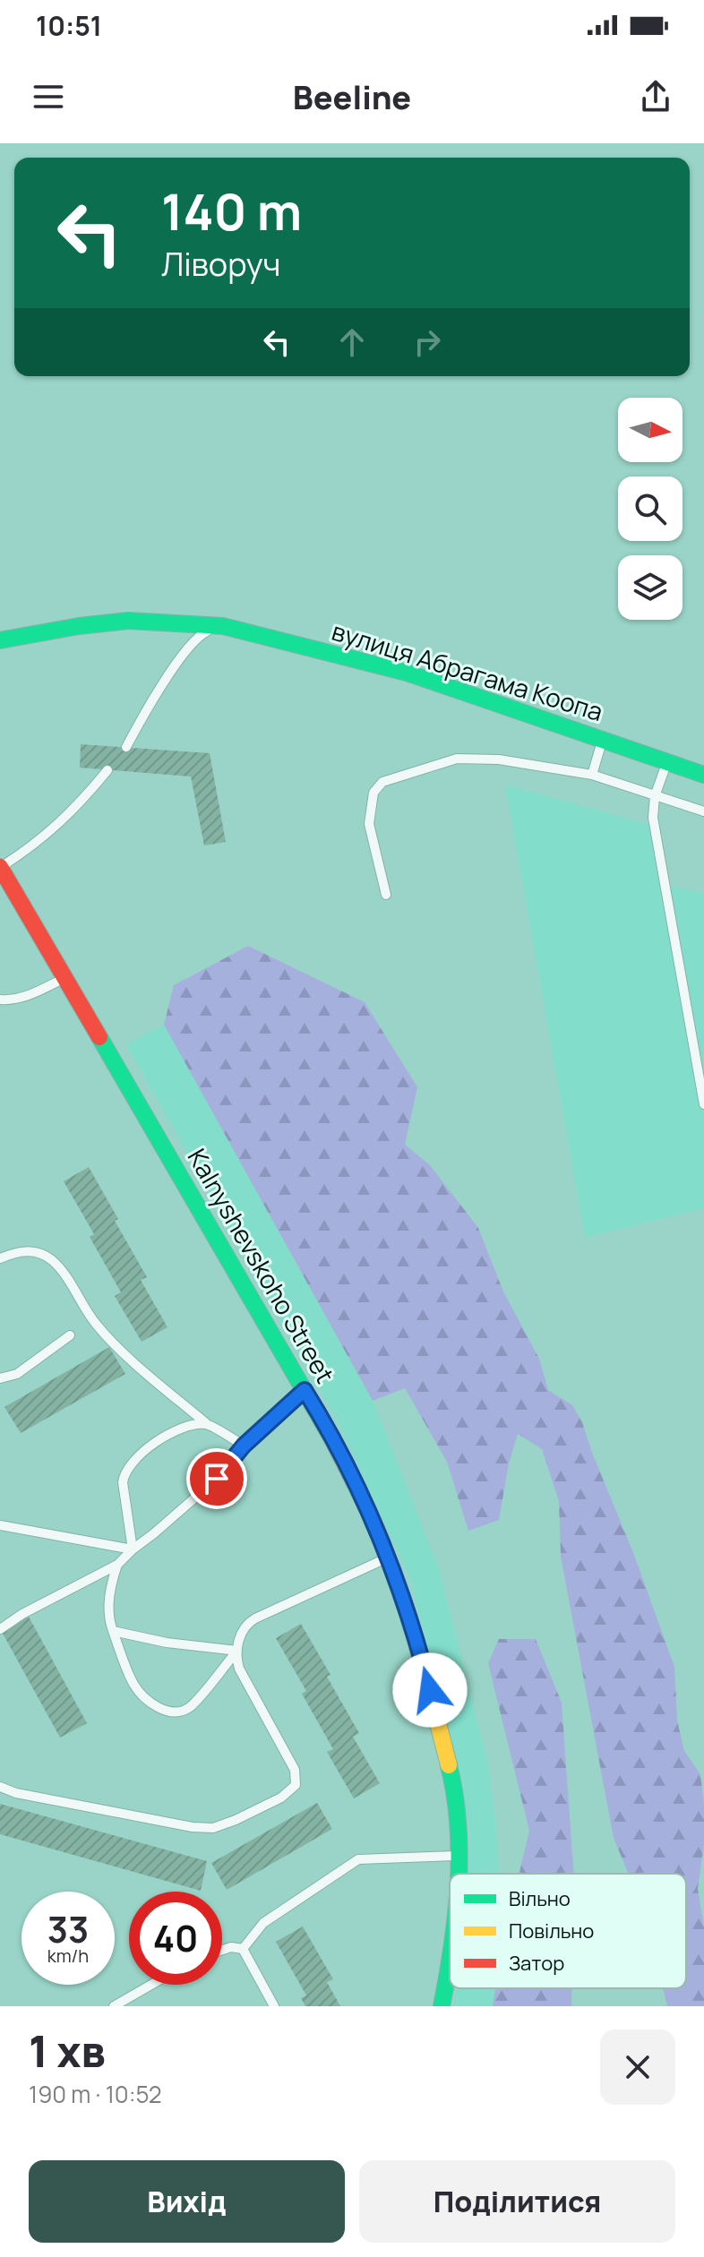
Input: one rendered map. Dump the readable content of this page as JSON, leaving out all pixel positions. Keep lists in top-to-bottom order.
{
  "streets": {
    "street": ["вулиця Абрагама Коопа", "Kalnyshevskoho Street"]
  },
  "legend": ["Вільно", "Повільно", "Затор"],
  "north": "right",
  "page": {
    "status": "10:51",
    "header": "Beeline",
    "turn": ["140 m", "Ліворуч"],
    "speed": "33 km/h",
    "limit": "40",
    "heading": ["1 хв", "190 m · 10:52"],
    "buttons": ["Вихід", "Поділитися"]
  }
}
